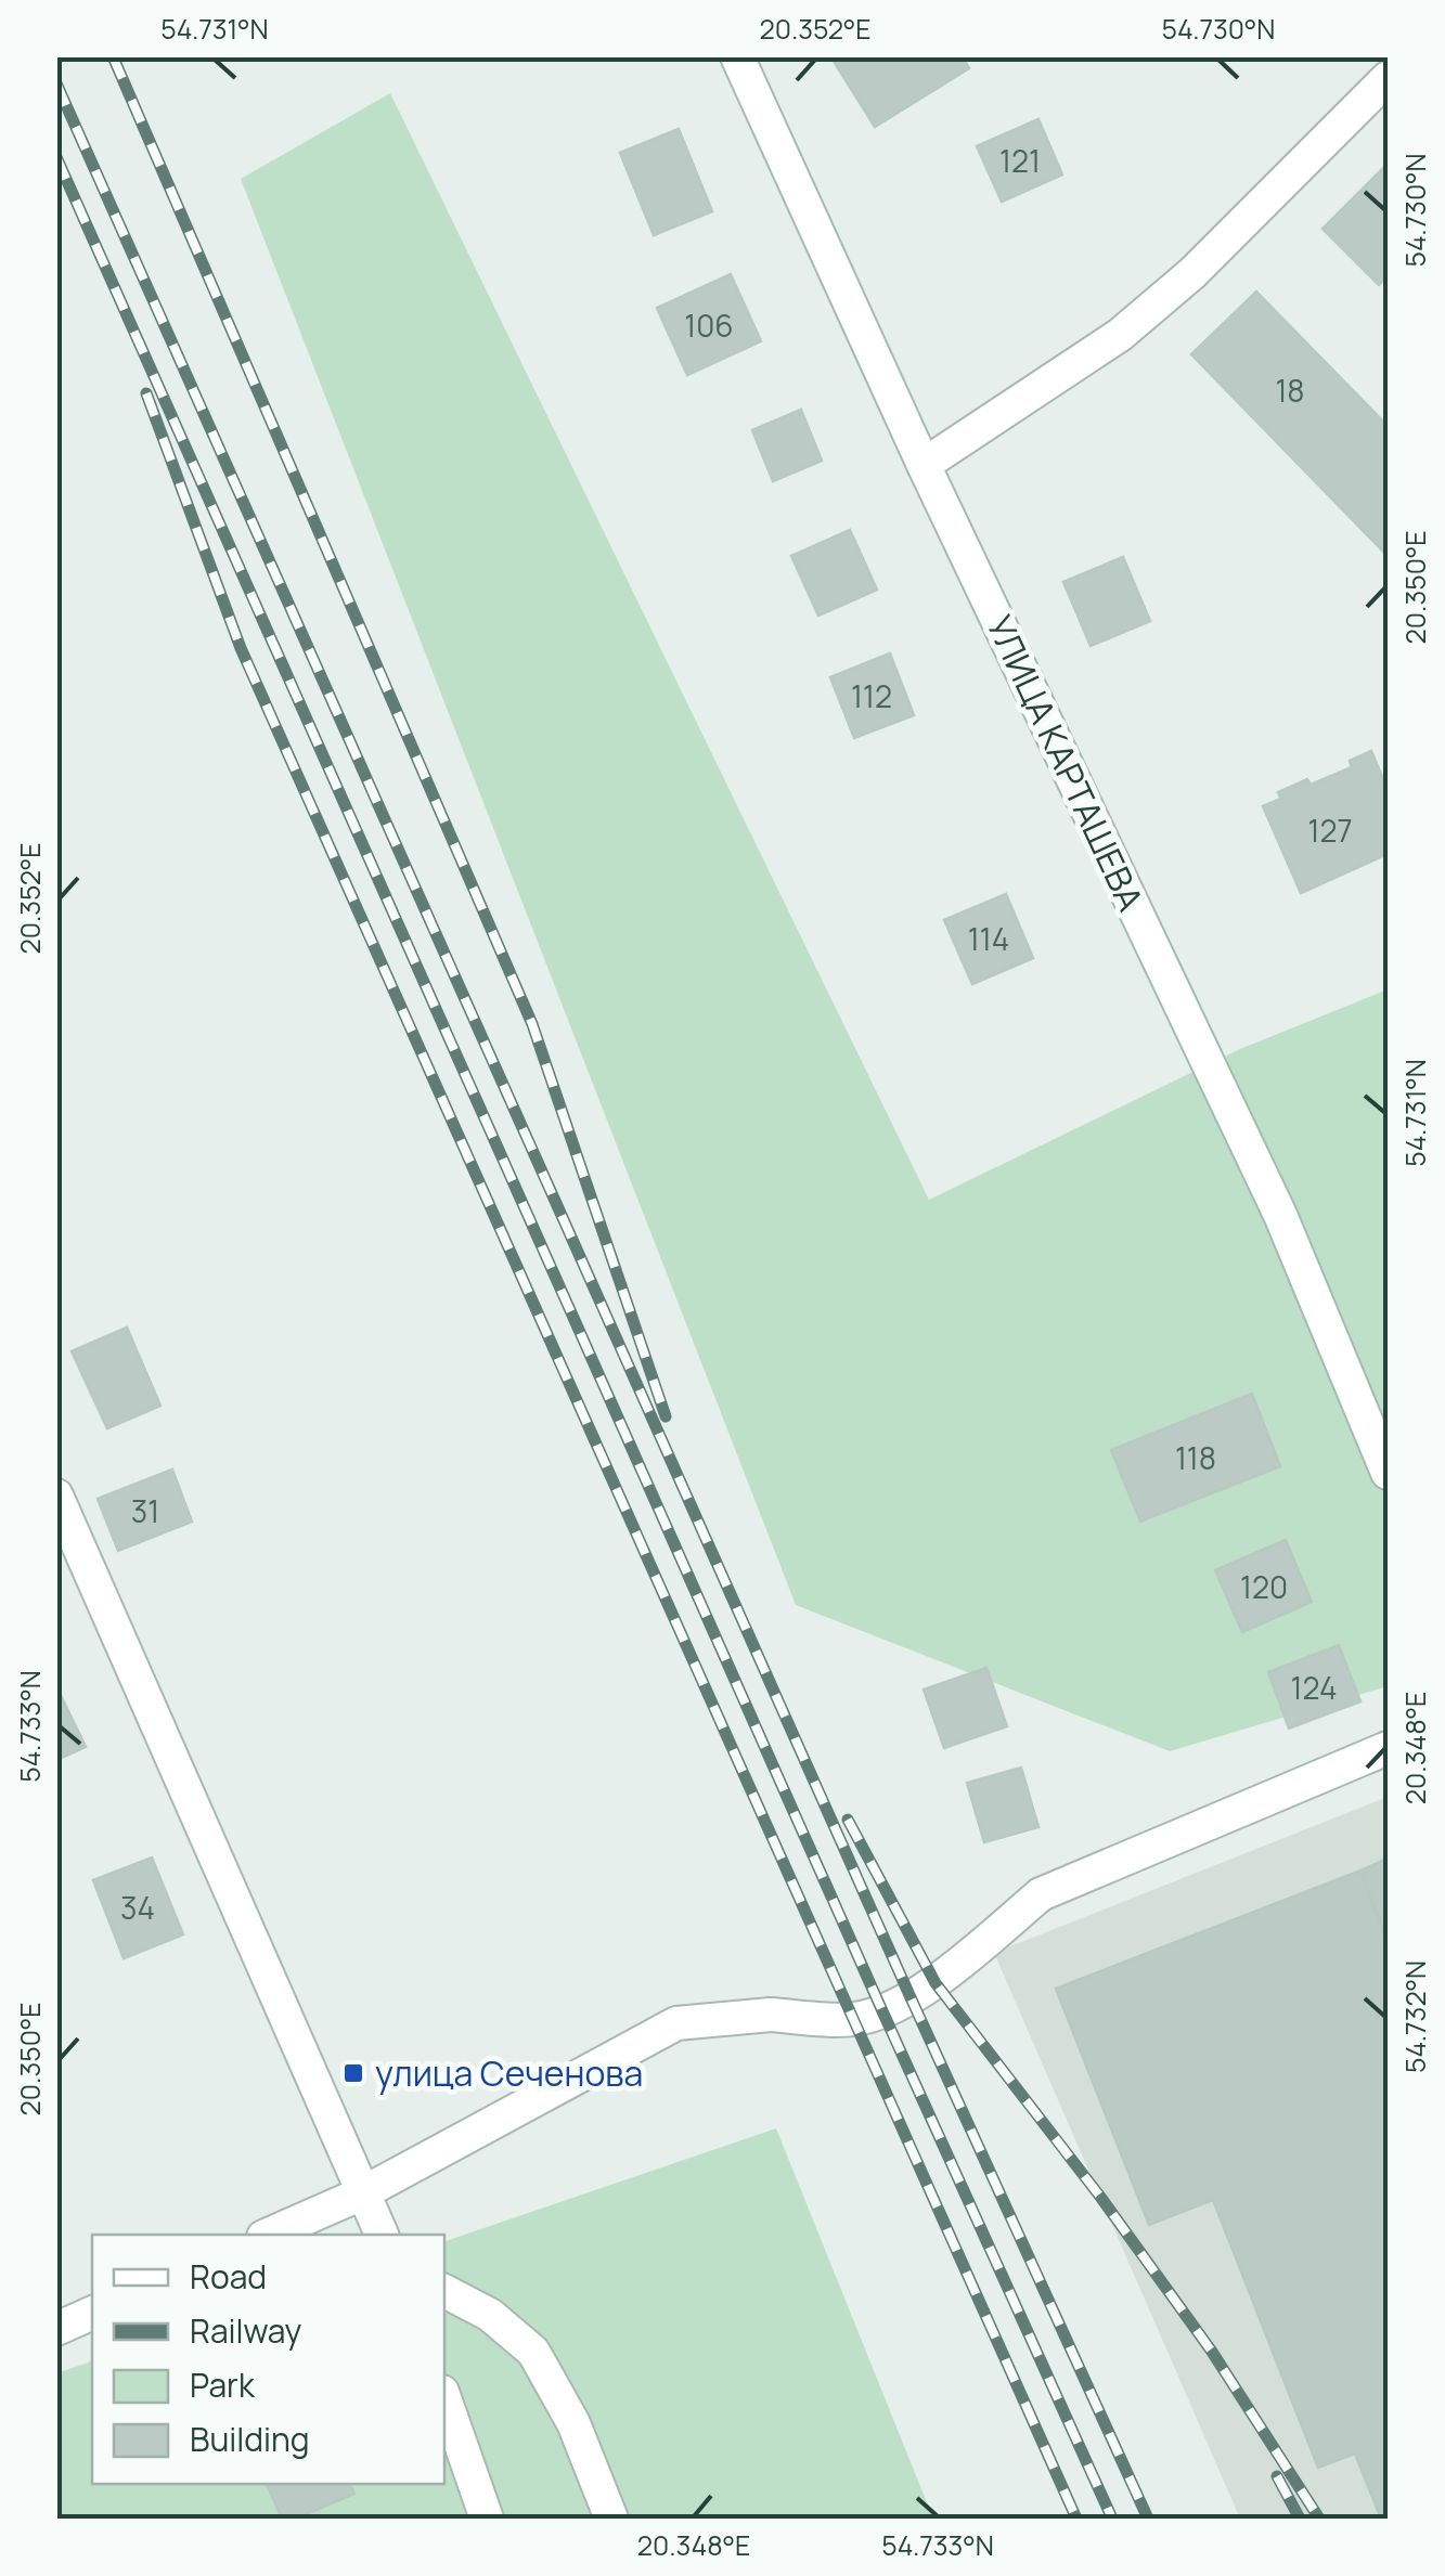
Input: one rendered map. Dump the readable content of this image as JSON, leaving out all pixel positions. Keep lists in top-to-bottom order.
{
  "streets": {
    "street": ["УЛИЦА КАРТАШЕВА"]
  },
  "places": {
    "transit": ["улица Сеченова"]
  },
  "house_numbers": [
    "121",
    "106",
    "18",
    "112",
    "127",
    "114",
    "118",
    "31",
    "120",
    "124",
    "34"
  ],
  "legend": [
    "Road",
    "Railway",
    "Park",
    "Building"
  ],
  "coordinates": [
    "54.731°N",
    "20.352°E",
    "54.730°N",
    "20.350°E",
    "54.733°N",
    "20.348°E",
    "54.732°N"
  ]
}
